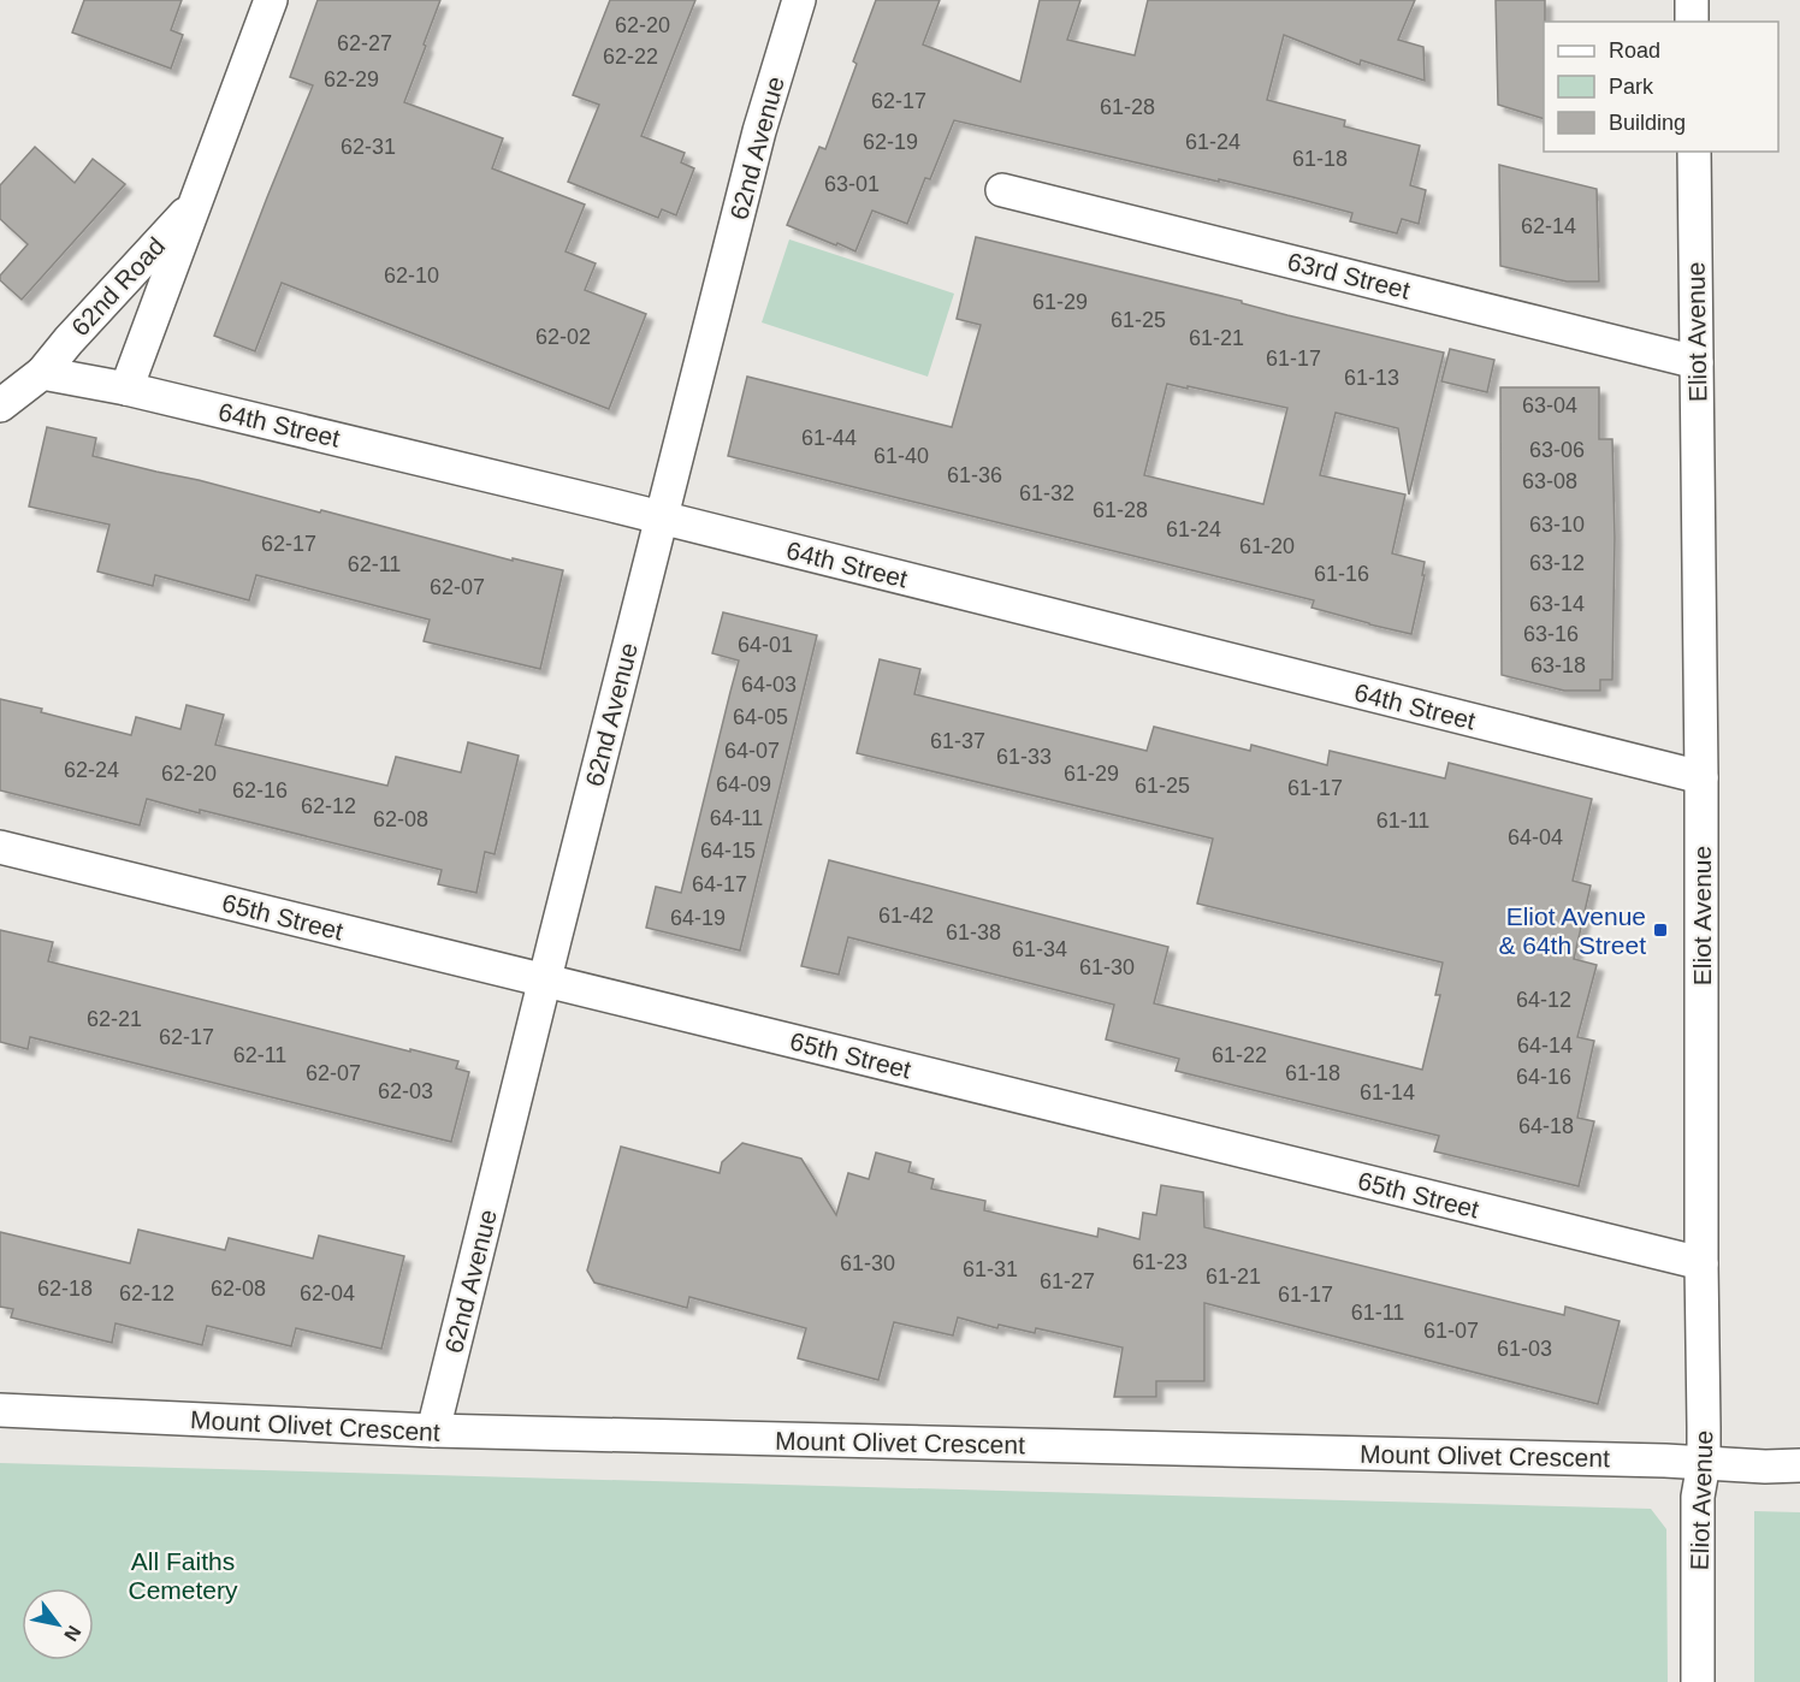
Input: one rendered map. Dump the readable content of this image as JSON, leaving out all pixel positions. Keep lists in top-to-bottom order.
{
  "streets": {
    "street": [
      "62nd Avenue",
      "63rd Street",
      "62nd Road",
      "Eliot Avenue",
      "64th Street",
      "65th Street",
      "Mount Olivet Crescent"
    ]
  },
  "crossings": [
    ["62nd Avenue", "64th Street"],
    ["62nd Avenue", "65th Street"],
    ["62nd Avenue", "Mount Olivet Crescent"],
    ["63rd Street", "Eliot Avenue"],
    ["62nd Road", "64th Street"],
    ["Eliot Avenue", "64th Street"],
    ["Eliot Avenue", "65th Street"],
    ["Eliot Avenue", "Mount Olivet Crescent"]
  ],
  "parks": ["All Faiths Cemetery"],
  "places": {
    "transit": ["Eliot Avenue & 64th Street"]
  },
  "house_numbers": [
    "62-20",
    "62-27",
    "62-22",
    "62-29",
    "62-17",
    "61-28",
    "62-19",
    "61-24",
    "62-31",
    "61-18",
    "63-01",
    "62-14",
    "62-10",
    "61-29",
    "61-25",
    "62-02",
    "61-21",
    "61-17",
    "61-13",
    "63-04",
    "61-44",
    "63-06",
    "61-40",
    "61-36",
    "63-08",
    "61-32",
    "61-28",
    "63-10",
    "61-24",
    "62-17",
    "61-20",
    "63-12",
    "62-11",
    "61-16",
    "62-07",
    "63-14",
    "63-16",
    "64-01",
    "63-18",
    "64-03",
    "64-05",
    "61-37",
    "64-07",
    "61-33",
    "62-24",
    "62-20",
    "61-29",
    "64-09",
    "61-25",
    "61-17",
    "62-16",
    "62-12",
    "64-11",
    "62-08",
    "61-11",
    "64-04",
    "64-15",
    "64-17",
    "61-42",
    "64-19",
    "61-38",
    "61-34",
    "61-30",
    "64-12",
    "62-21",
    "62-17",
    "64-14",
    "62-11",
    "61-22",
    "62-07",
    "61-18",
    "64-16",
    "62-03",
    "61-14",
    "64-18",
    "61-23",
    "61-30",
    "61-31",
    "61-21",
    "61-27",
    "62-18",
    "62-08",
    "62-12",
    "62-04",
    "61-17",
    "61-11",
    "61-07",
    "61-03"
  ],
  "legend": ["Road", "Park", "Building"],
  "north": "bottom right"
}
